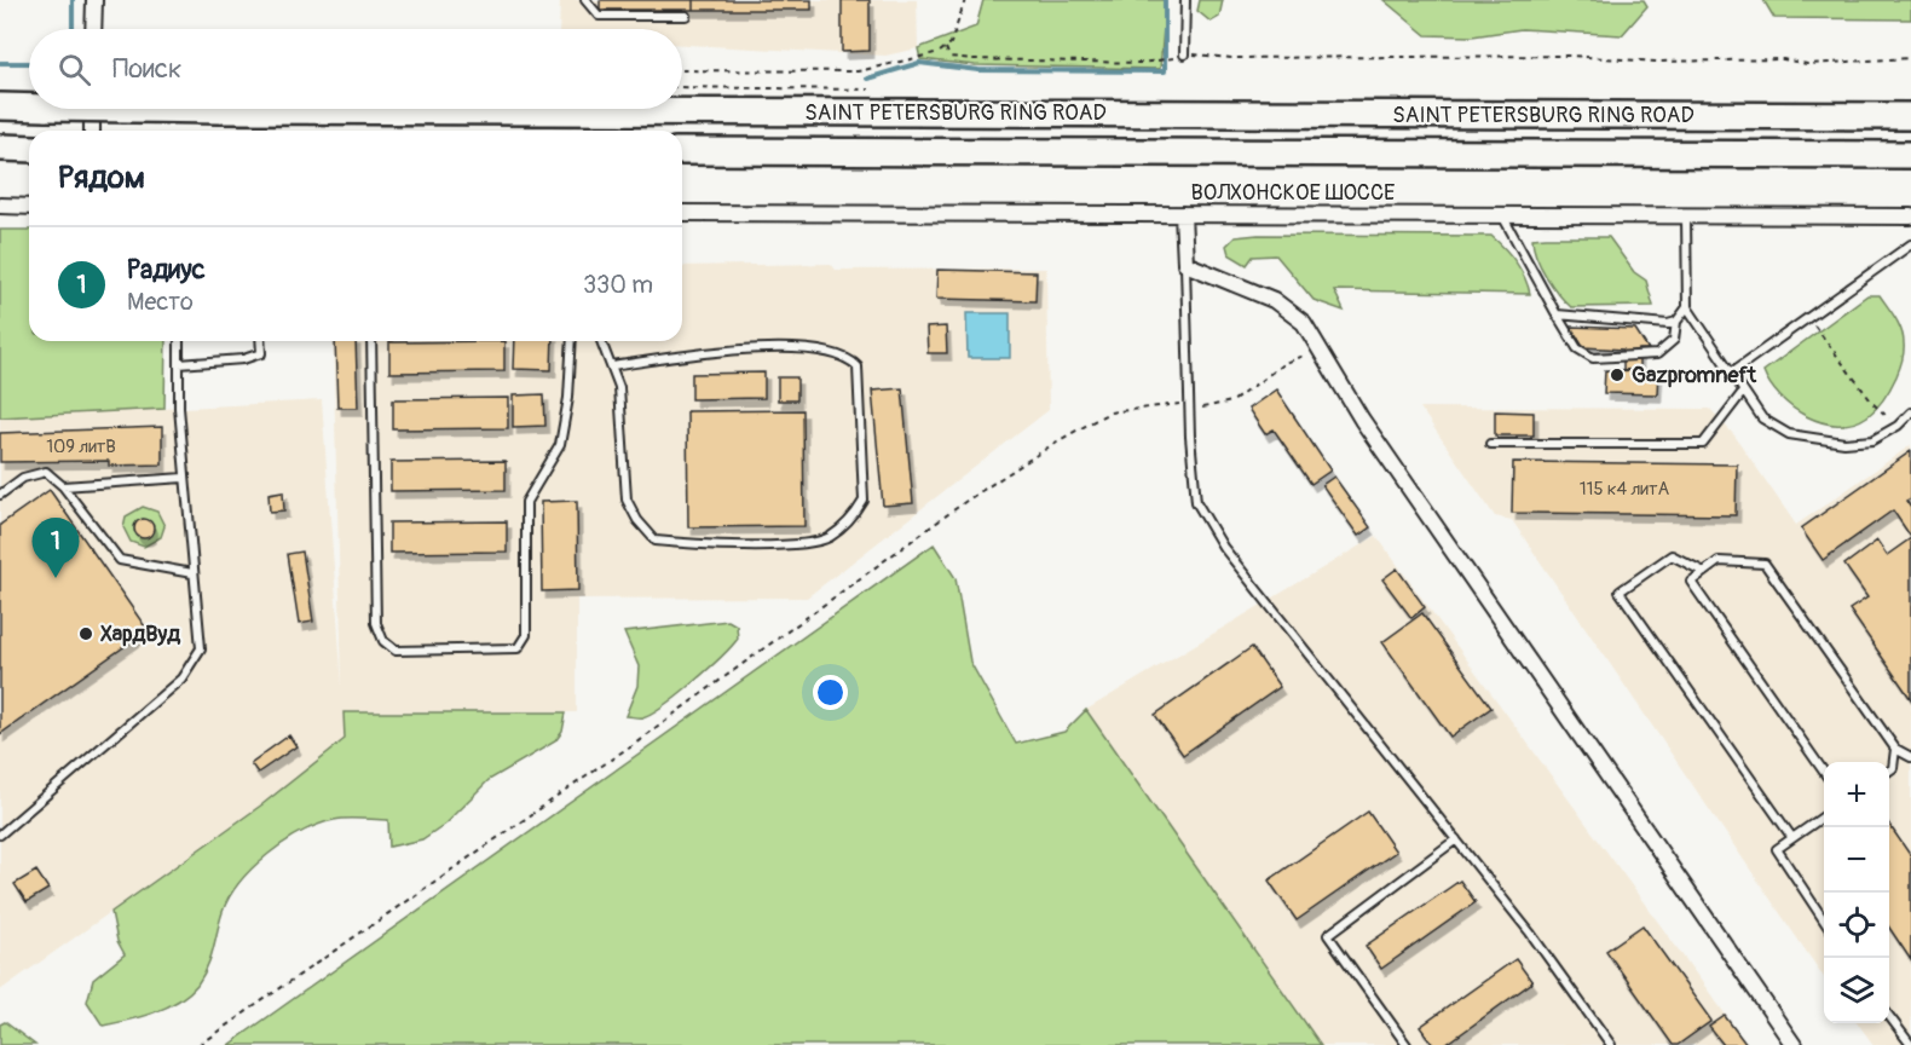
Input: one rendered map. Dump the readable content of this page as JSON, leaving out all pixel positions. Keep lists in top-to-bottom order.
{
  "streets": {
    "highway": ["SAINT PETERSBURG RING ROAD"],
    "street": ["ВОЛХОНСКОЕ ШОССЕ"]
  },
  "places": ["Gazpromneft", "ХардВуд"],
  "house_numbers": ["109 литВ", "115 к4 литА"],
  "page": {
    "search": "Поиск",
    "heading": "Рядом",
    "list": [
      {
        "mark": "1",
        "name": "Радиус",
        "note": "Место",
        "value": "330 m"
      }
    ],
    "pins": "1",
    "map_buttons": ["+", "−"]
  }
}
